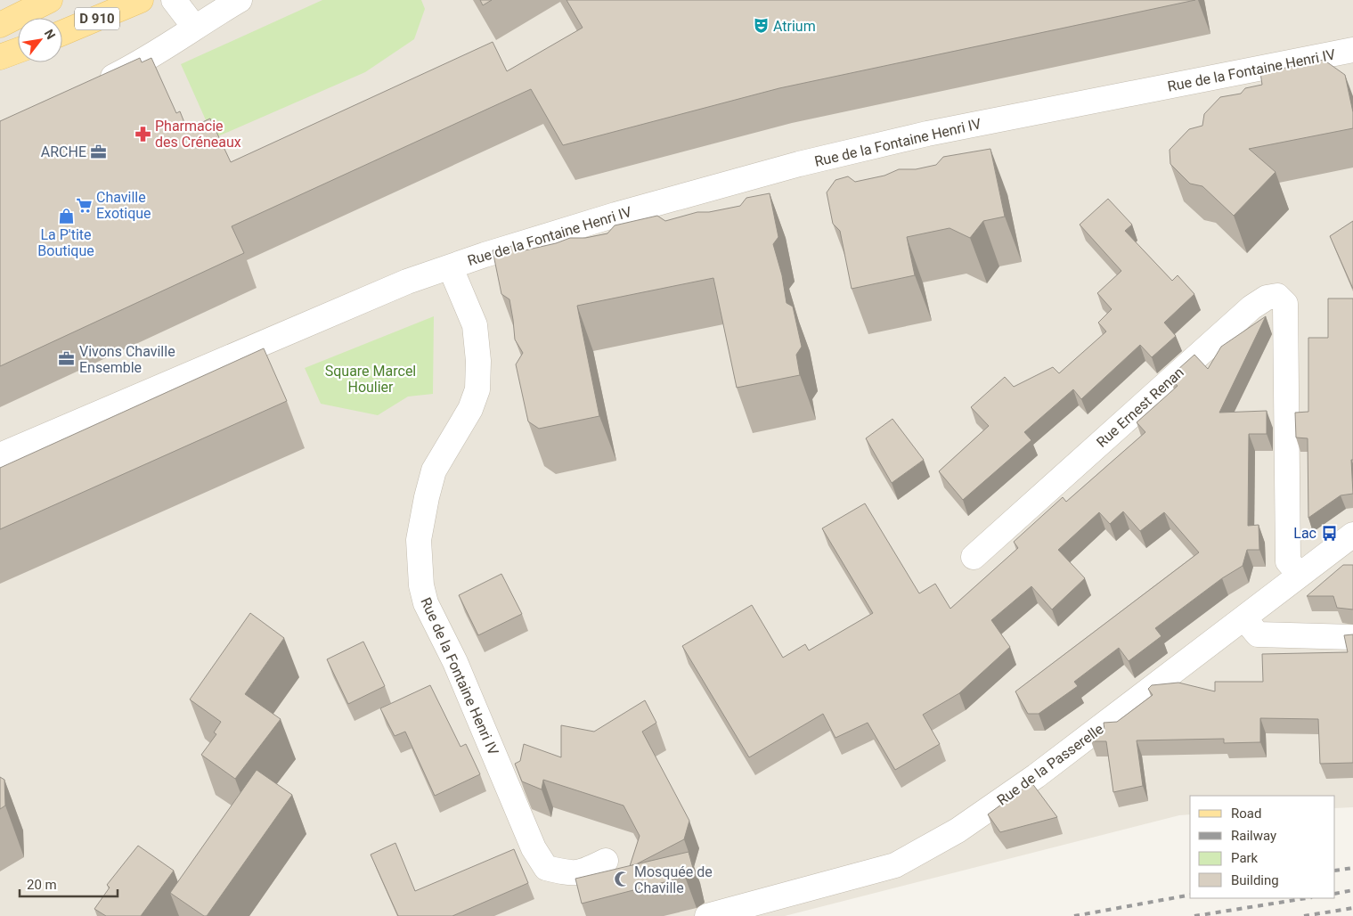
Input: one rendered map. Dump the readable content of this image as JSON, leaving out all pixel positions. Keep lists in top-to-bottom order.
{
  "streets": {
    "main road": ["D 910"],
    "street": ["Rue de la Fontaine Henri IV", "Rue Ernest Renan", "Rue de la Passerelle"]
  },
  "crossings": [
    ["Rue Ernest Renan", "Rue de la Passerelle"]
  ],
  "parks": ["Square Marcel Houlier"],
  "places": {
    "theatre": ["Atrium"],
    "pharmacy": ["Pharmacie des Créneaux"],
    "office": ["ARCHE", "Vivons Chaville Ensemble"],
    "supermarket": ["Chaville Exotique"],
    "shop": ["La P'tite Boutique"],
    "bus stop": ["Lac"],
    "mosque": ["Mosquée de Chaville"]
  },
  "legend": [
    "Road",
    "Railway",
    "Park",
    "Building"
  ],
  "scale_bar": "20 m",
  "north": "top right"
}
